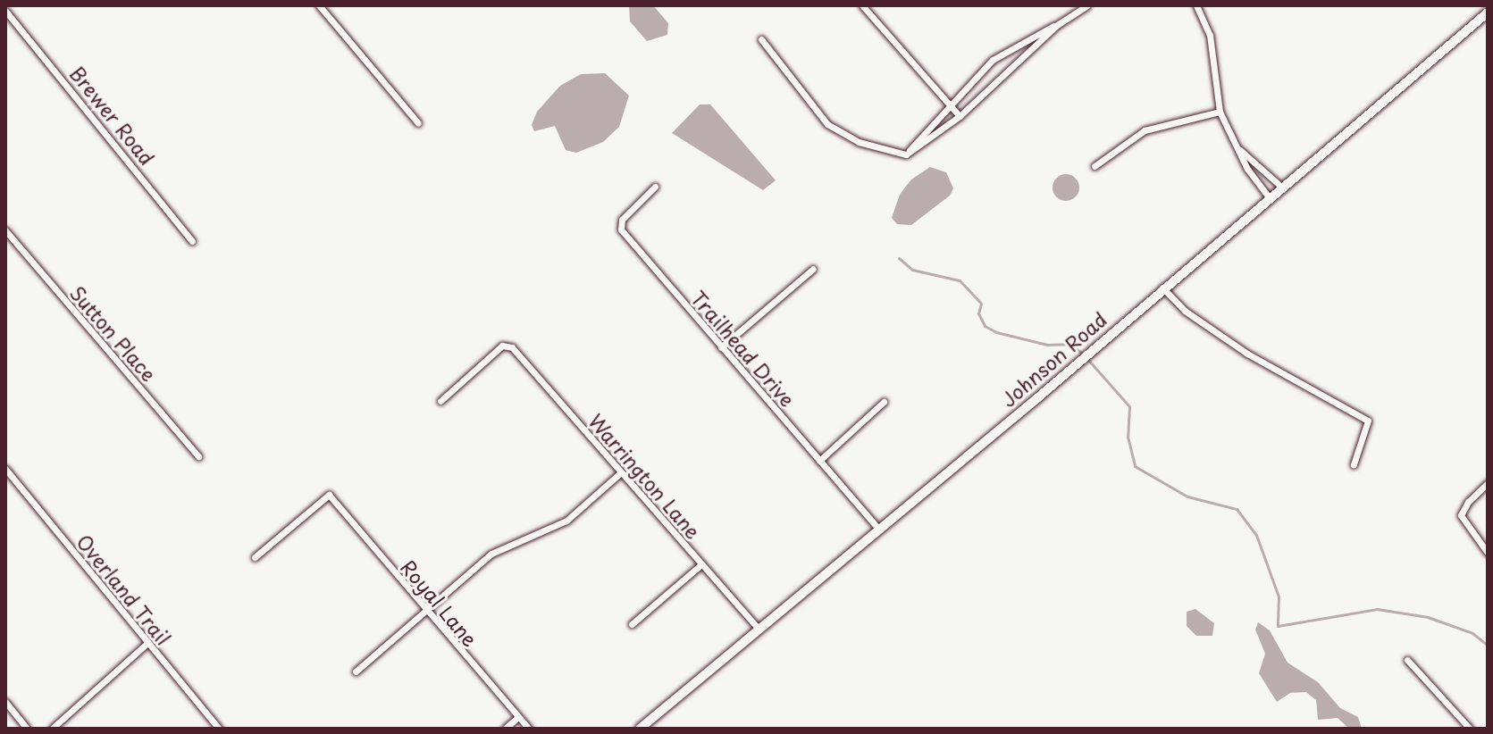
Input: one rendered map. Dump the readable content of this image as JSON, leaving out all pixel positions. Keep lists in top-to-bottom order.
{
  "streets": {
    "street": [
      "Brewer Road",
      "Sutton Place",
      "Trailhead Drive",
      "Johnson Road",
      "Warrington Lane",
      "Overland Trail",
      "Royal Lane"
    ]
  },
  "crossings": [
    ["Trailhead Drive", "Johnson Road"],
    ["Johnson Road", "Warrington Lane"]
  ]
}
